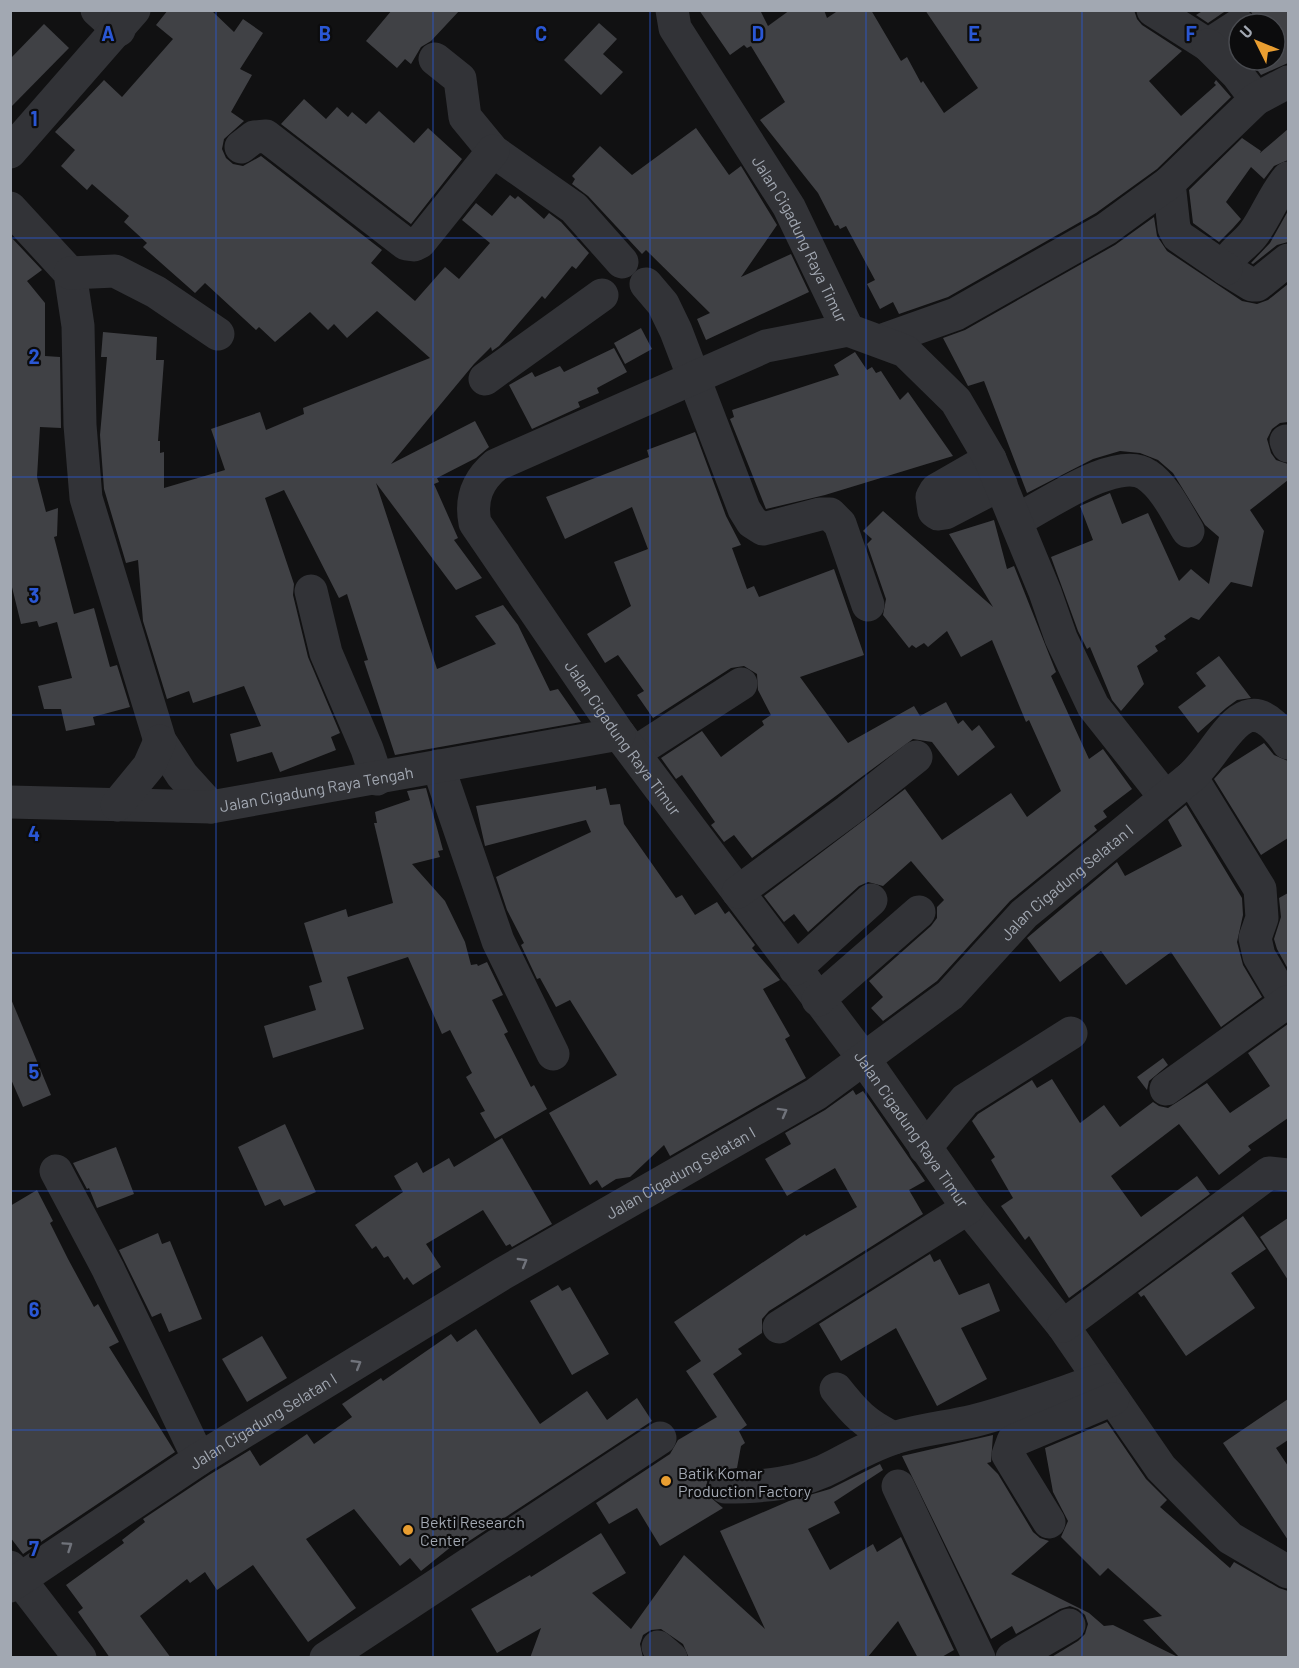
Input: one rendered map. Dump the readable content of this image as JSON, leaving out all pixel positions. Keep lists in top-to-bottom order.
{
  "streets": {
    "street": ["Jalan Cigadung Raya Timur", "Jalan Cigadung Raya Tengah", "Jalan Cigadung Selatan I"]
  },
  "crossings": [
    ["Jalan Cigadung Raya Timur", "Jalan Cigadung Raya Tengah"],
    ["Jalan Cigadung Raya Timur", "Jalan Cigadung Selatan I"]
  ],
  "places": ["Batik Komar Production Factory", "Bekti Research Center"],
  "north": "top left",
  "grid": {
    "columns": [
      "A",
      "B",
      "C",
      "D",
      "E",
      "F"
    ],
    "rows": [
      "1",
      "2",
      "3",
      "4",
      "5",
      "6",
      "7"
    ]
  }
}
